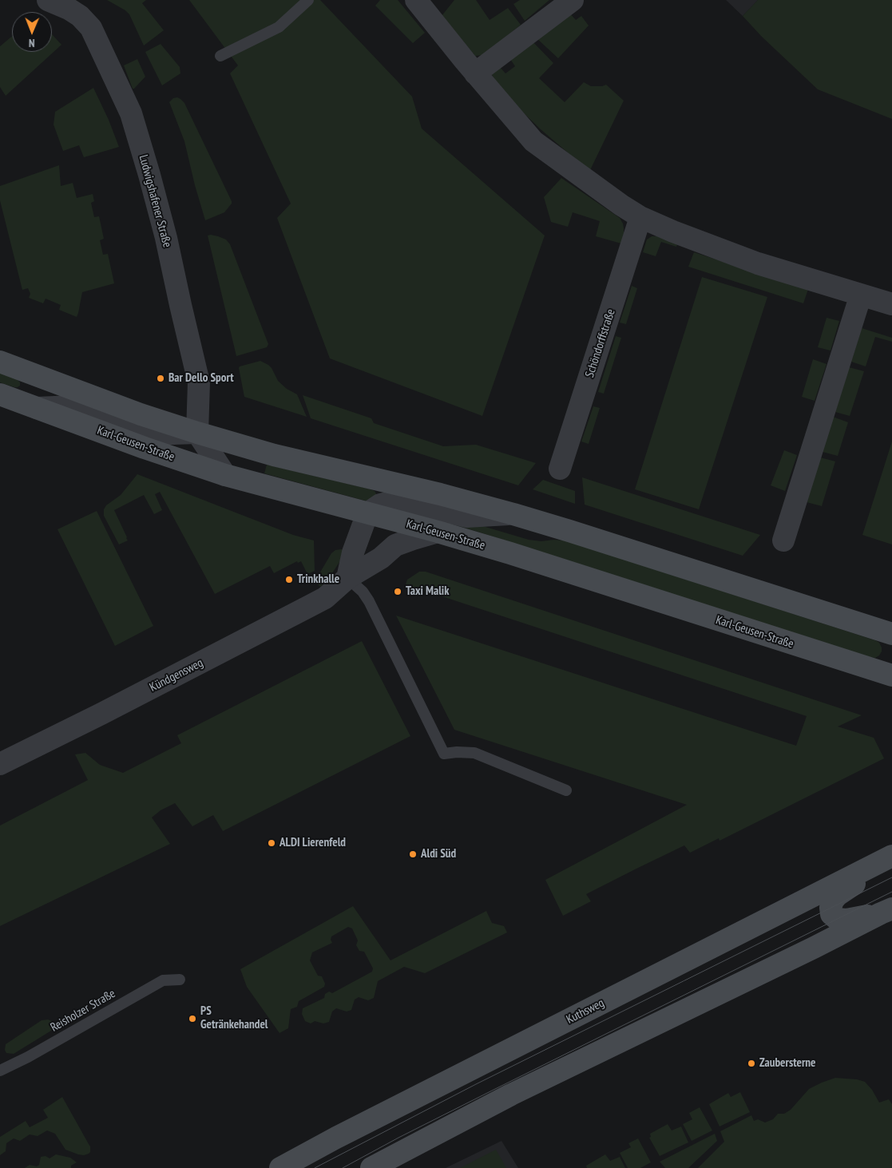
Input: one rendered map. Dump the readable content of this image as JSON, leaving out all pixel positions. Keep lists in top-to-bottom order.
{
  "streets": {
    "main road": ["Karl-Geusen-Straße", "Kuthsweg"],
    "street": ["Ludwigshafener Straße", "Schöndorffstraße", "Kündgensweg"],
    "lane": ["Reisholzer Straße"]
  },
  "crossings": [
    ["Karl-Geusen-Straße", "Kündgensweg"]
  ],
  "places": [
    "Bar Dello Sport",
    "Trinkhalle",
    "Taxi Malik",
    "ALDI Lierenfeld",
    "Aldi Süd",
    "PS Getränkehandel",
    "Zaubersterne"
  ],
  "north": "bottom"
}
